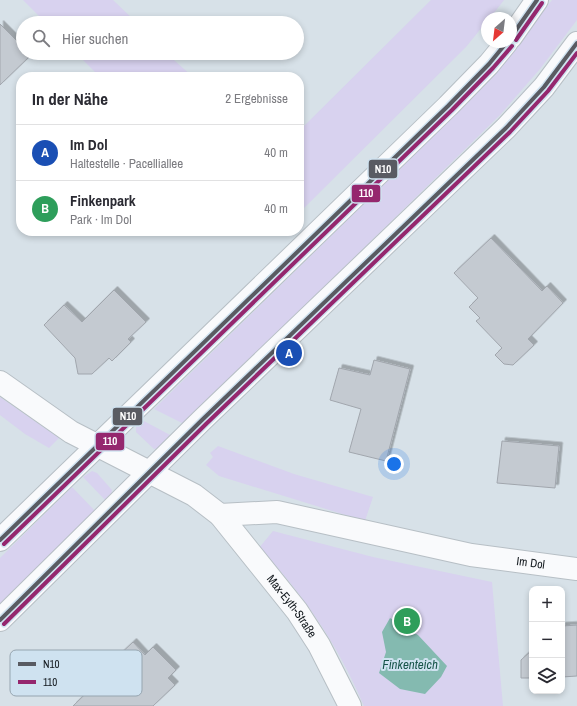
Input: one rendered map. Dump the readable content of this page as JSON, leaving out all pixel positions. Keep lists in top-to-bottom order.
{
  "streets": {
    "street": ["Im Dol", "Max-Eyth-Straße"]
  },
  "crossings": [
    ["Im Dol", "Max-Eyth-Straße"]
  ],
  "water": ["Finkenteich"],
  "lines": ["transit line N10", "transit line 110"],
  "legend": ["N10", "110"],
  "north": "bottom left",
  "page": {
    "search": "Hier suchen",
    "heading": ["In der Nähe", "2 Ergebnisse"],
    "list": [
      {
        "mark": "A",
        "name": "Im Dol",
        "note": "Haltestelle · Pacelliallee",
        "value": "40 m"
      },
      {
        "mark": "B",
        "name": "Finkenpark",
        "note": "Park · Im Dol",
        "value": "40 m"
      }
    ],
    "pins": ["A", "B"],
    "map_buttons": ["+", "−"]
  }
}
